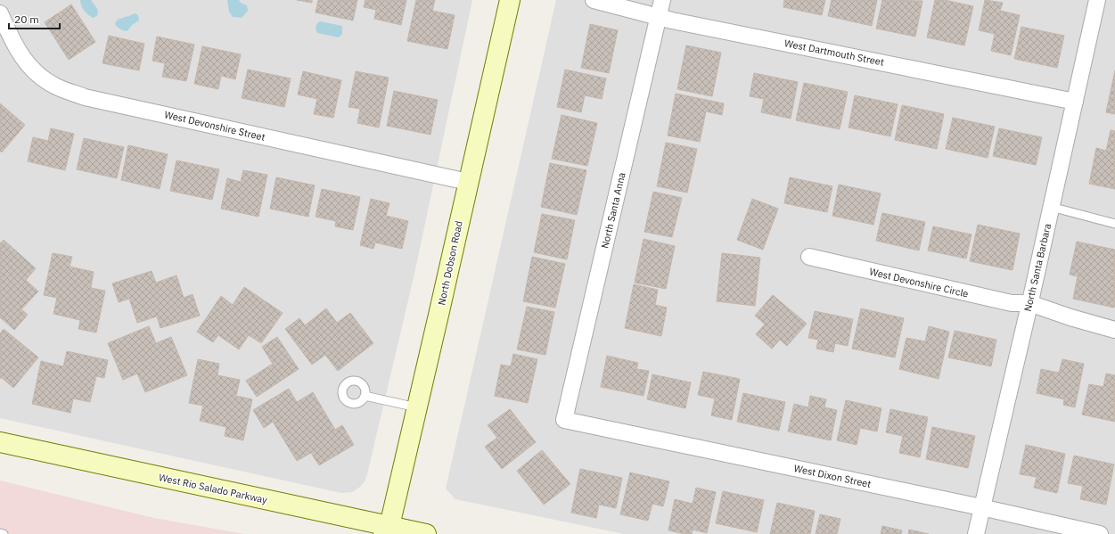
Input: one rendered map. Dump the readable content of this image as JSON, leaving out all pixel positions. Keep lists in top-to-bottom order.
{
  "streets": {
    "main road": ["North Dobson Road", "West Rio Salado Parkway"],
    "street": [
      "West Dartmouth Street",
      "West Devonshire Street",
      "North Santa Anna",
      "North Santa Barbara",
      "West Devonshire Circle",
      "West Dixon Street"
    ]
  },
  "crossings": [
    ["West Dartmouth Street", "North Santa Anna"],
    ["West Dartmouth Street", "North Santa Barbara"],
    ["West Devonshire Street", "North Dobson Road"],
    ["North Santa Anna", "West Dixon Street"],
    ["North Dobson Road", "West Rio Salado Parkway"],
    ["North Santa Barbara", "West Devonshire Circle"],
    ["North Santa Barbara", "West Dixon Street"]
  ],
  "scale_bar": "20 m"
}
